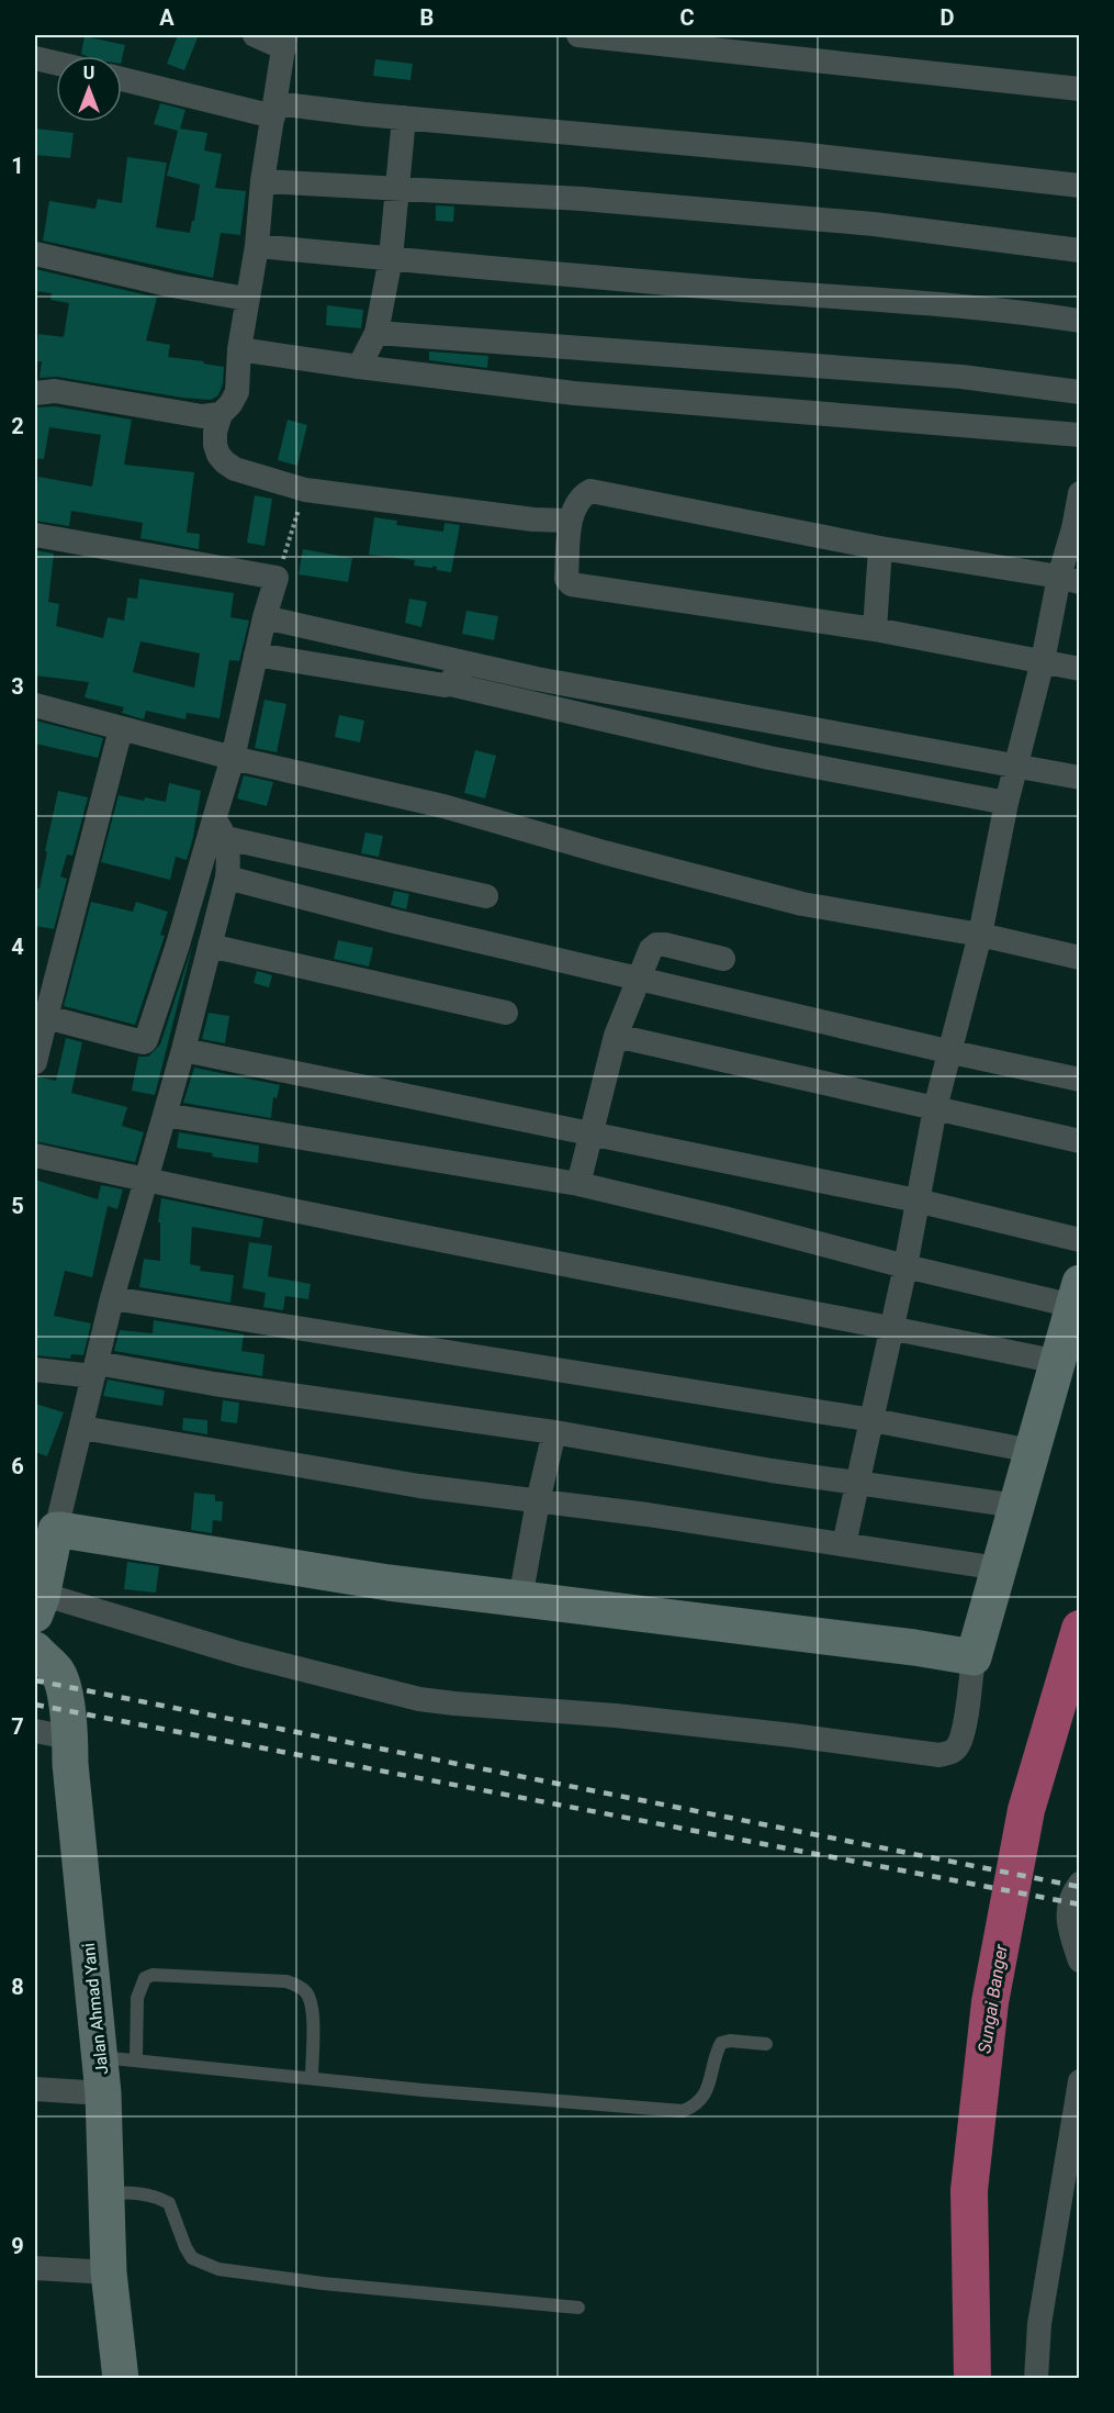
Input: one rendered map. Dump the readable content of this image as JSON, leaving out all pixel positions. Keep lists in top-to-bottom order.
{
  "streets": {
    "street": ["Jalan Ahmad Yani"]
  },
  "water": ["Sungai Banger"],
  "north": "top",
  "grid": {
    "columns": [
      "A",
      "B",
      "C",
      "D"
    ],
    "rows": [
      "1",
      "2",
      "3",
      "4",
      "5",
      "6",
      "7",
      "8",
      "9"
    ]
  }
}
